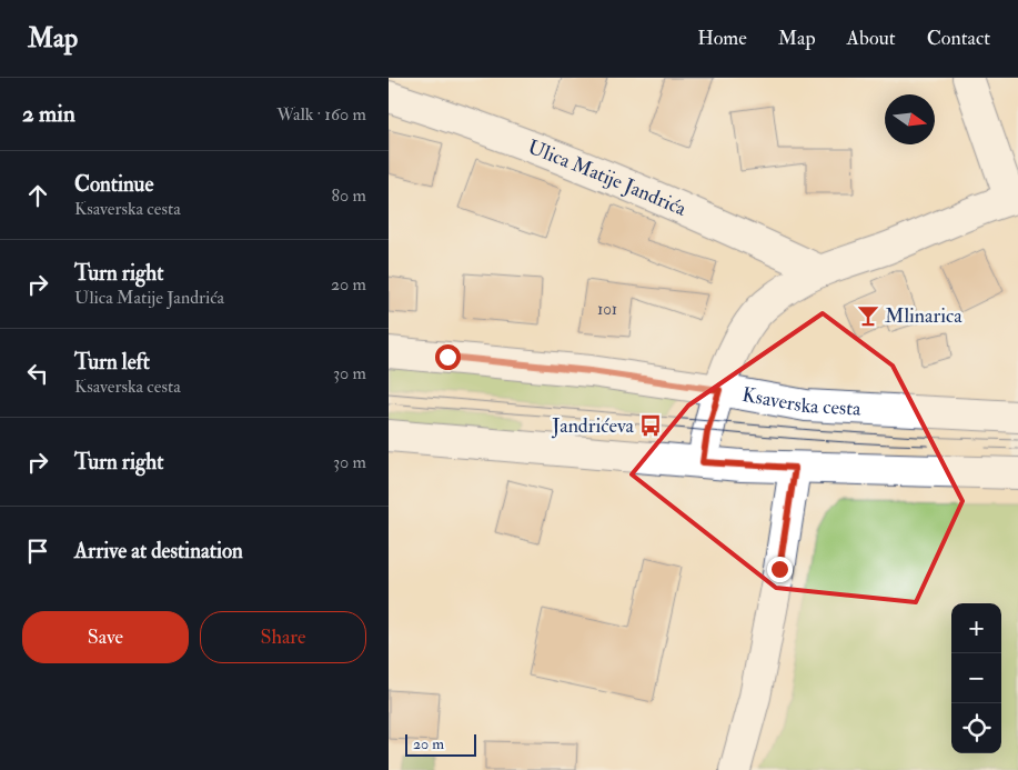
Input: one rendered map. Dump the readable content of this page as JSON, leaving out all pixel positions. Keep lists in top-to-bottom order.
{
  "streets": {
    "street": ["Ulica Matije Jandrića", "Ksaverska cesta"]
  },
  "places": {
    "bar": ["Mlinarica"],
    "bus stop": ["Jandrićeva"]
  },
  "house_numbers": ["101"],
  "scale_bar": "20 m",
  "north": "right",
  "page": {
    "header": "Map",
    "nav": [
      "Home",
      "Map",
      "About",
      "Contact"
    ],
    "heading": ["2 min", "Walk · 160 m"],
    "list": [
      ["Continue", "Ksaverska cesta", "80 m"],
      ["Turn right", "Ulica Matije Jandrića", "20 m"],
      ["Turn left", "Ksaverska cesta", "30 m"],
      ["Turn right", "30 m"],
      "Arrive at destination"
    ],
    "buttons": ["Save", "Share"],
    "map_buttons": ["+", "−"],
    "scale": "20 m"
  }
}
